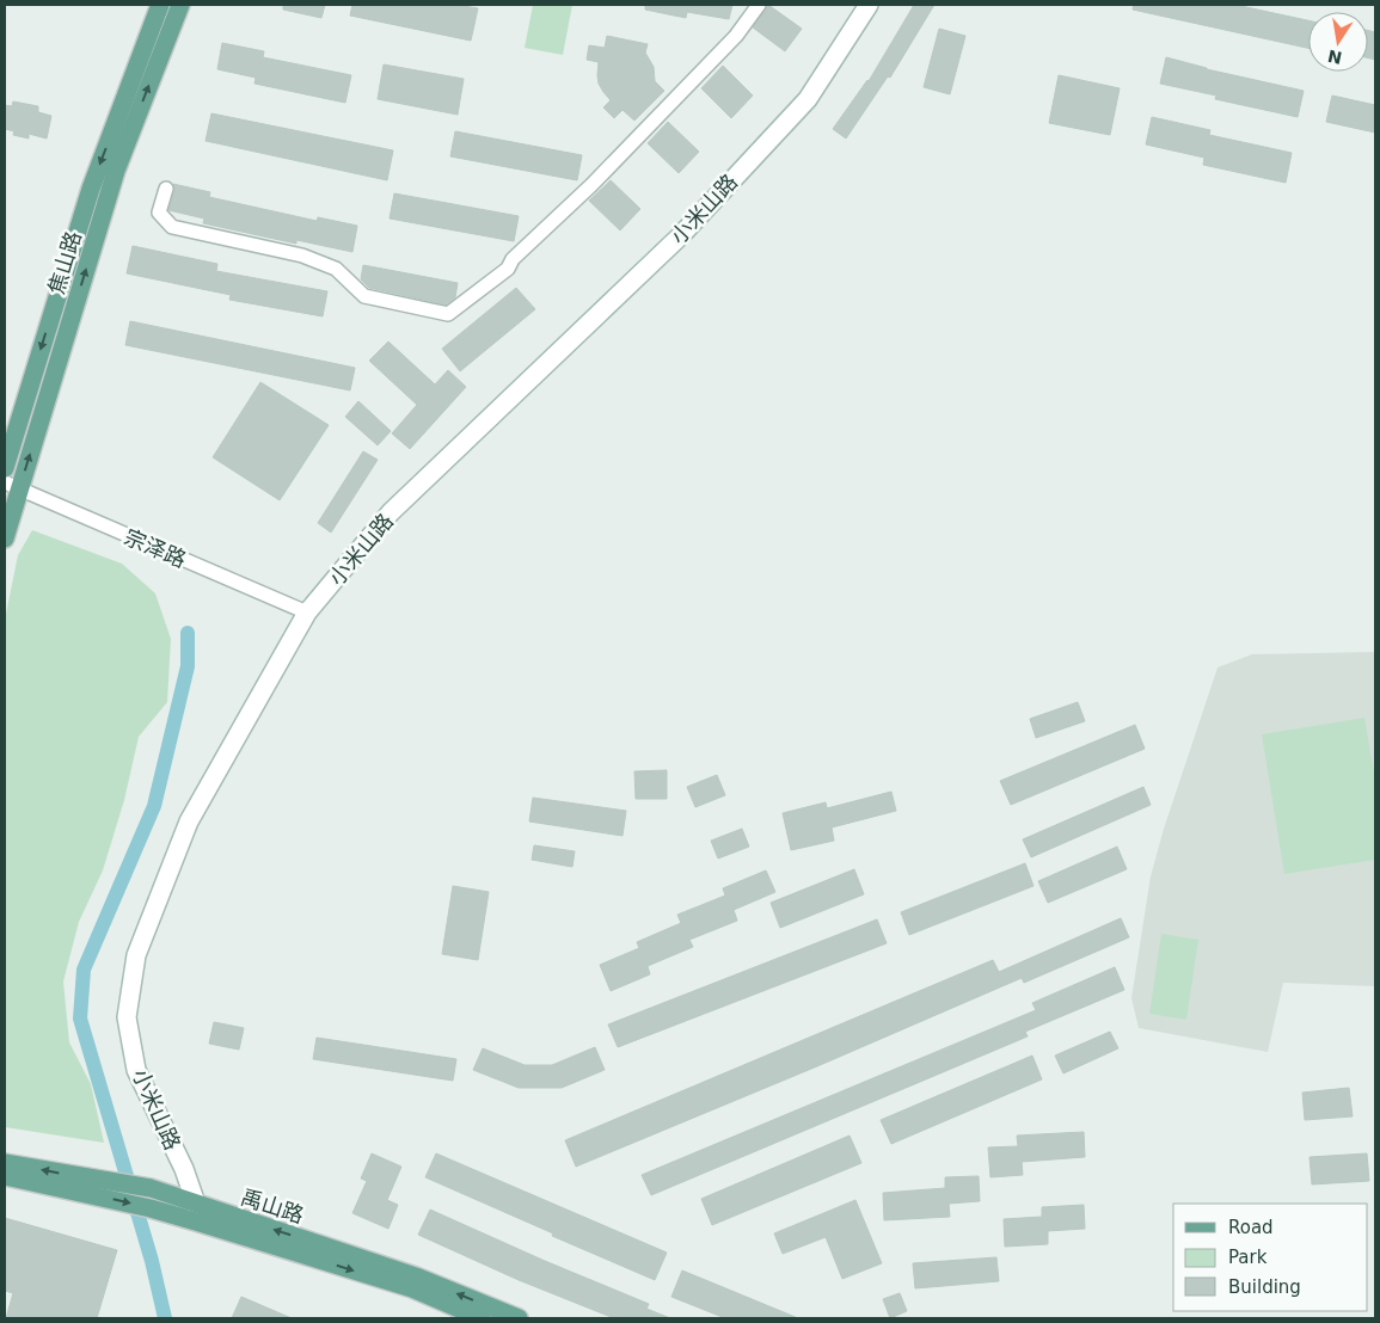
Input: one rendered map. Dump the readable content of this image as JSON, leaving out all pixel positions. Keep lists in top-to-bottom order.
{
  "streets": {
    "main road": ["焦山路", "禹山路"],
    "street": ["小米山路", "宗泽路"]
  },
  "crossings": [
    ["小米山路", "宗泽路"],
    ["小米山路", "禹山路"],
    ["焦山路", "宗泽路"]
  ],
  "legend": ["Road", "Park", "Building"],
  "north": "bottom"
}
